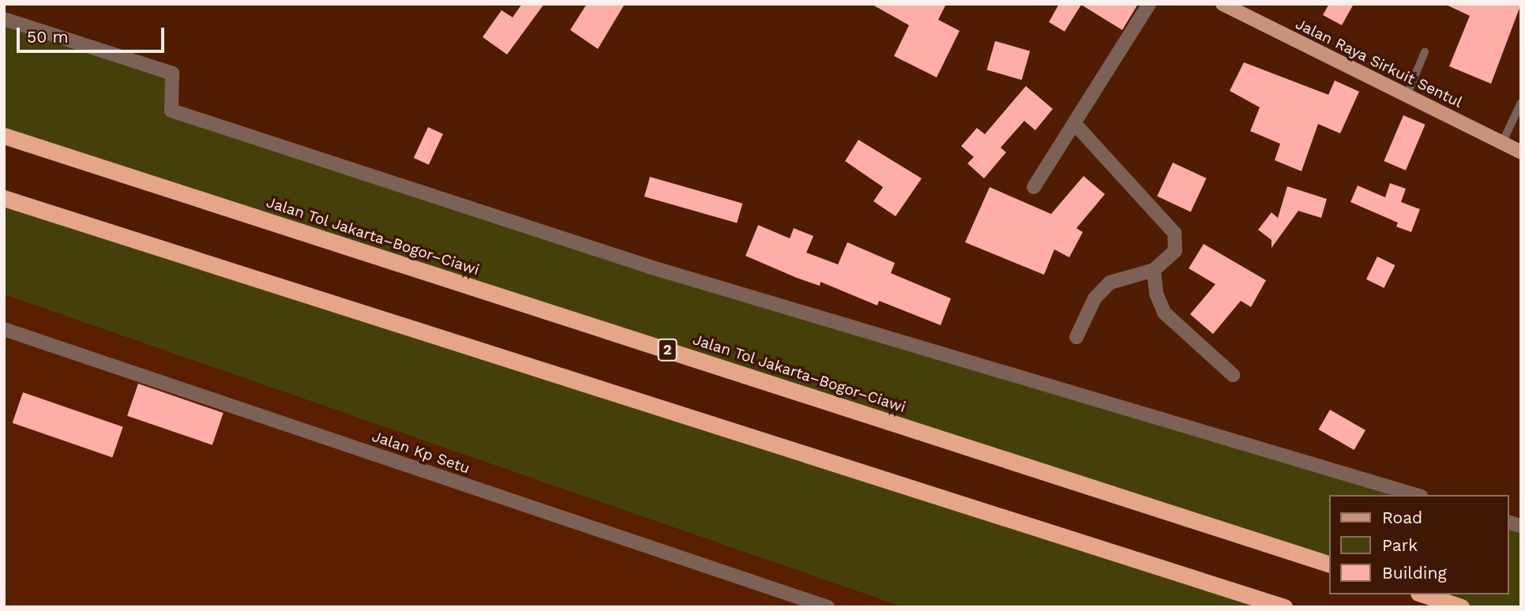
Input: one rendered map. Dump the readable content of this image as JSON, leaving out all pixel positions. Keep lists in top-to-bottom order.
{
  "streets": {
    "highway": ["Jalan Tol Jakarta–Bogor–Ciawi", "2"],
    "main road": ["Jalan Raya Sirkuit Sentul"],
    "street": ["Jalan Kp Setu"]
  },
  "legend": ["Road", "Park", "Building"],
  "scale_bar": "50 m"
}
